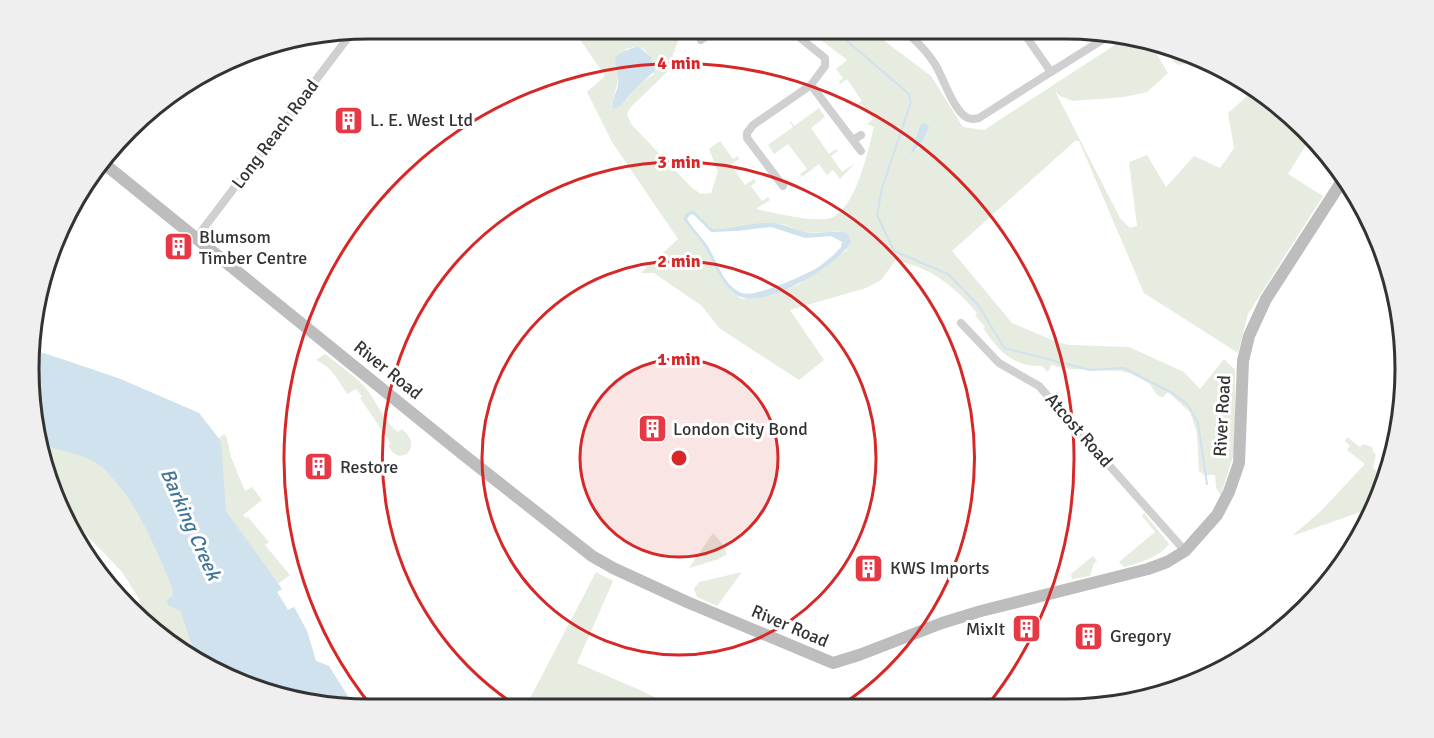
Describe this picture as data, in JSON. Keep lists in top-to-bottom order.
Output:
{
  "streets": {
    "street": ["Long Reach Road", "River Road", "Atcost Road"]
  },
  "crossings": [
    ["Long Reach Road", "River Road"],
    ["River Road", "Atcost Road"]
  ],
  "water": ["Barking Creek"],
  "places": {
    "building": [
      "L. E. West Ltd",
      "Blumsom Timber Centre",
      "London City Bond",
      "Restore",
      "KWS Imports",
      "MixIt",
      "Gregory"
    ]
  },
  "rings": [
    "4 min",
    "3 min",
    "2 min",
    "1 min"
  ]
}
